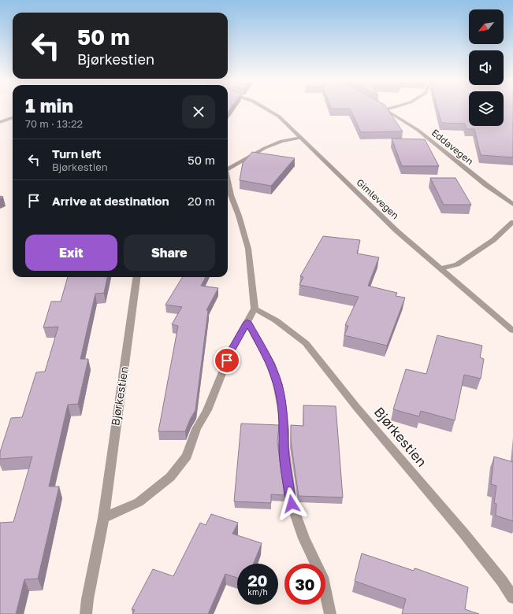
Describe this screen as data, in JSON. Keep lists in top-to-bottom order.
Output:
{
  "streets": {
    "street": ["Eddavegen", "Gimlevegen", "Bjørkestien"]
  },
  "north": "bottom left",
  "page": {
    "turn": ["50 m", "Bjørkestien"],
    "heading": ["1 min", "70 m · 13:22"],
    "list": [
      {
        "name": "Turn left",
        "note": "Bjørkestien",
        "value": "50 m"
      },
      {
        "name": "Arrive at destination",
        "value": "20 m"
      }
    ],
    "buttons": ["Exit", "Share"],
    "speed": "20 km/h",
    "limit": "30"
  }
}
